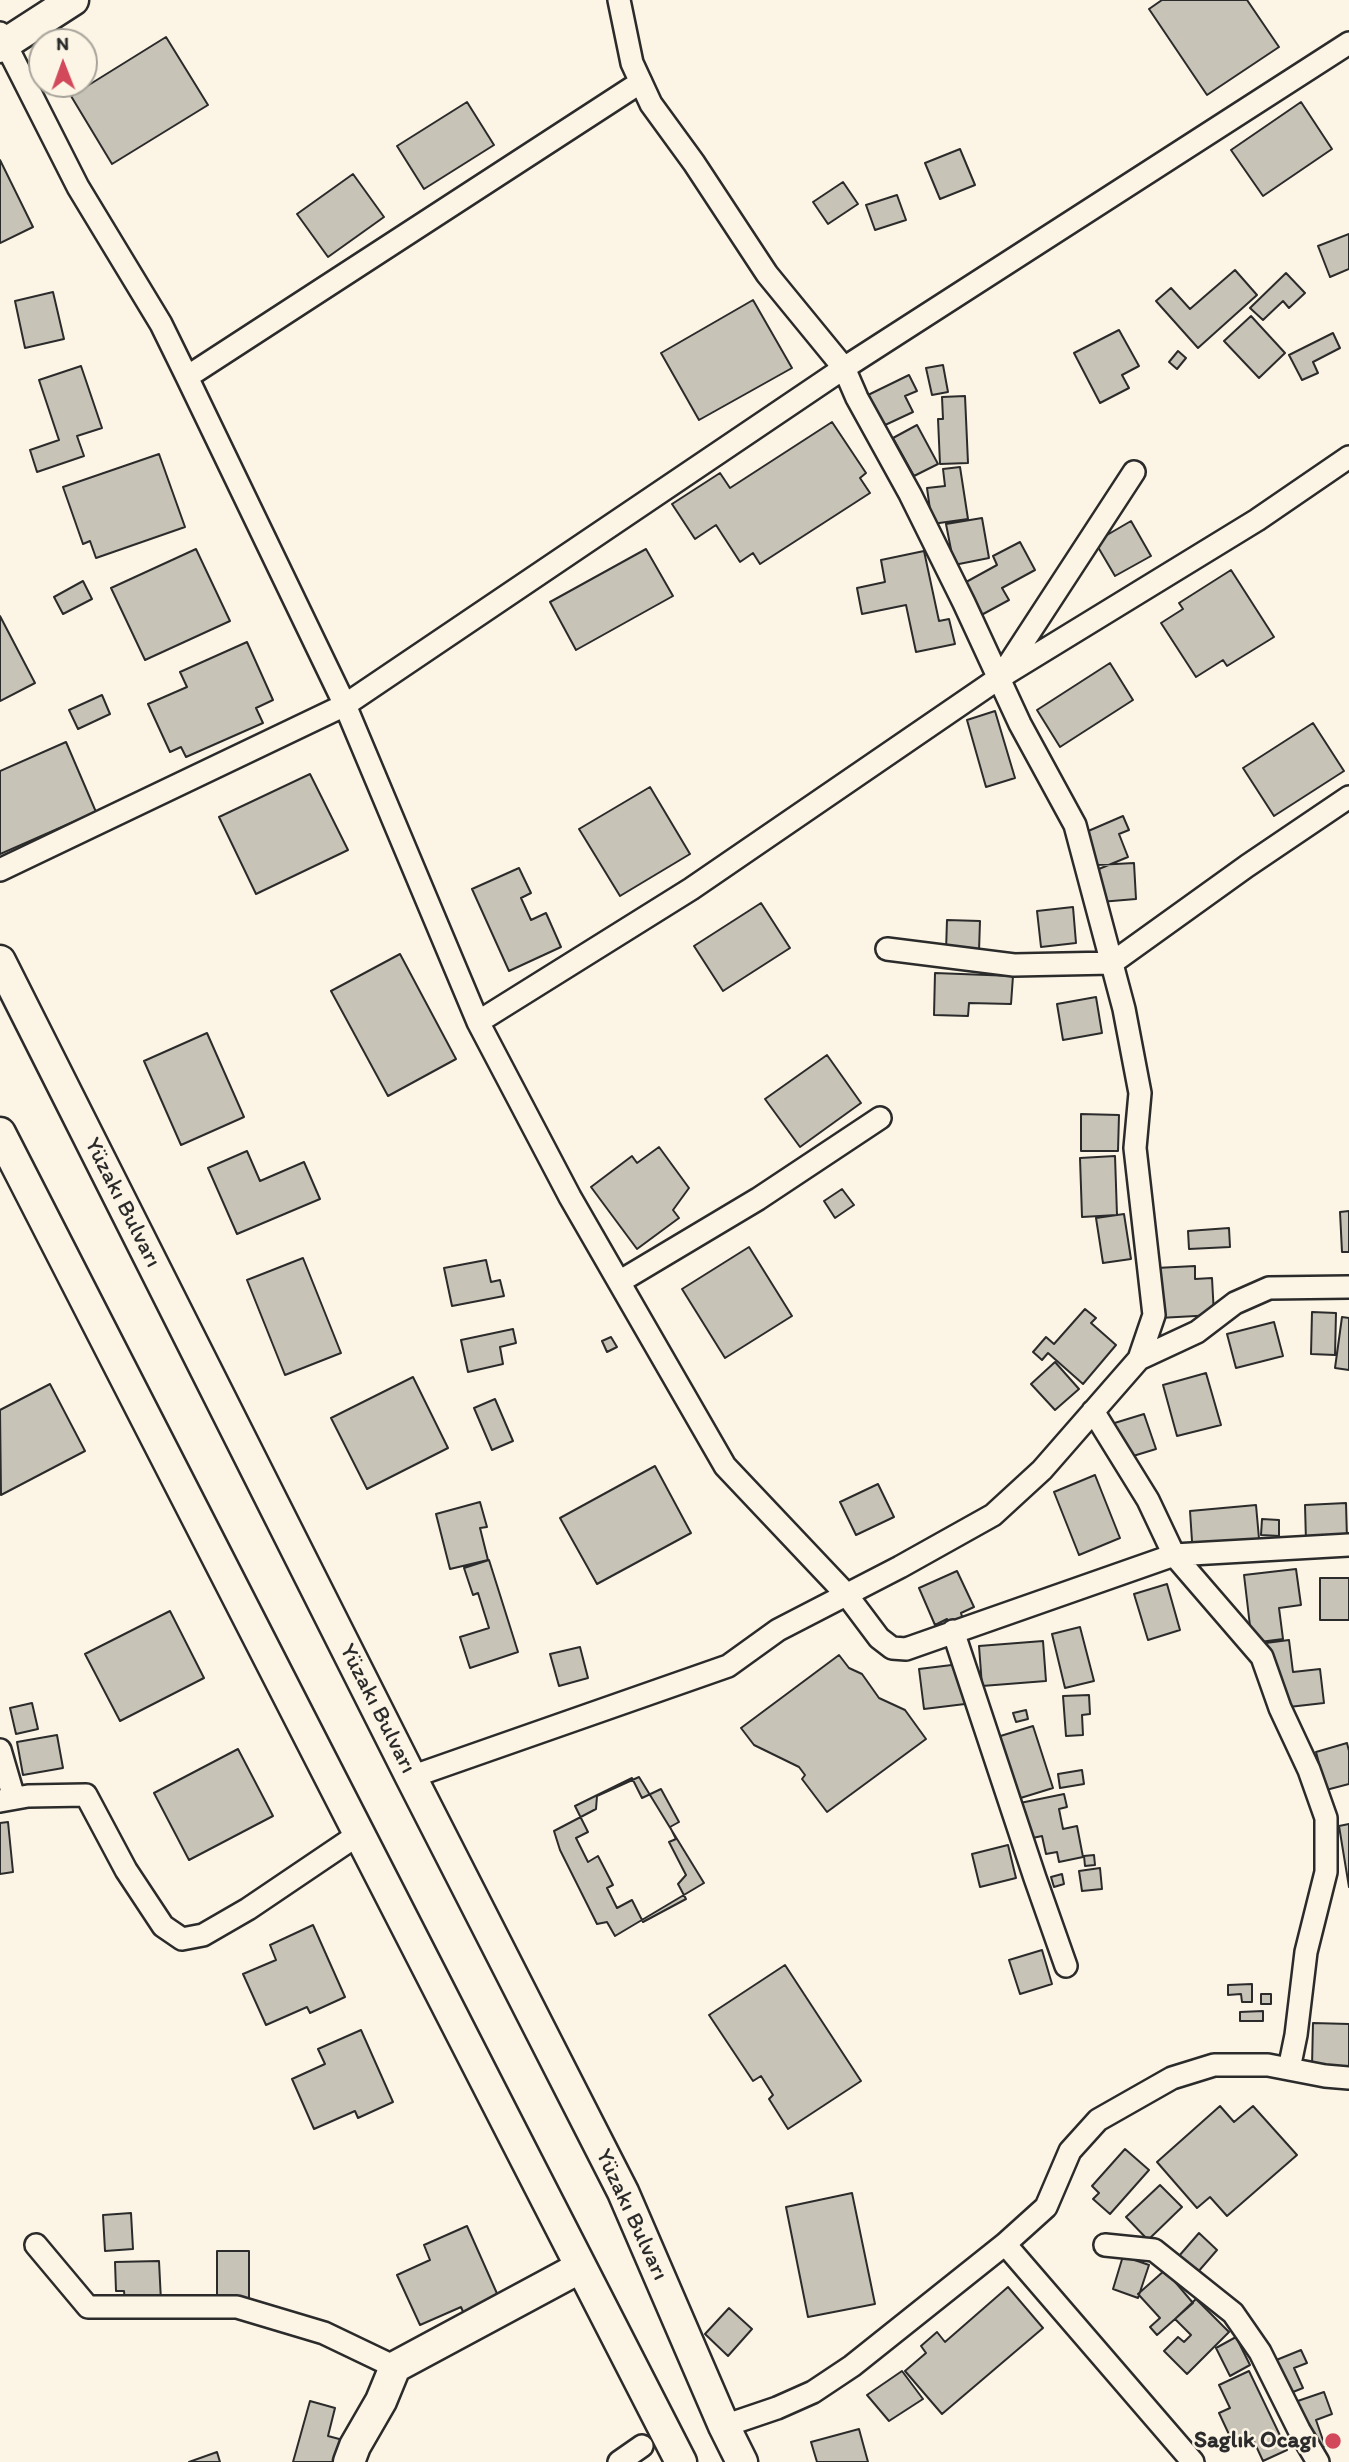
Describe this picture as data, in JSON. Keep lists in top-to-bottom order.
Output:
{
  "streets": {
    "main road": ["Yüzakı Bulvarı"]
  },
  "places": ["Saglık Ocagı"],
  "north": "top"
}
